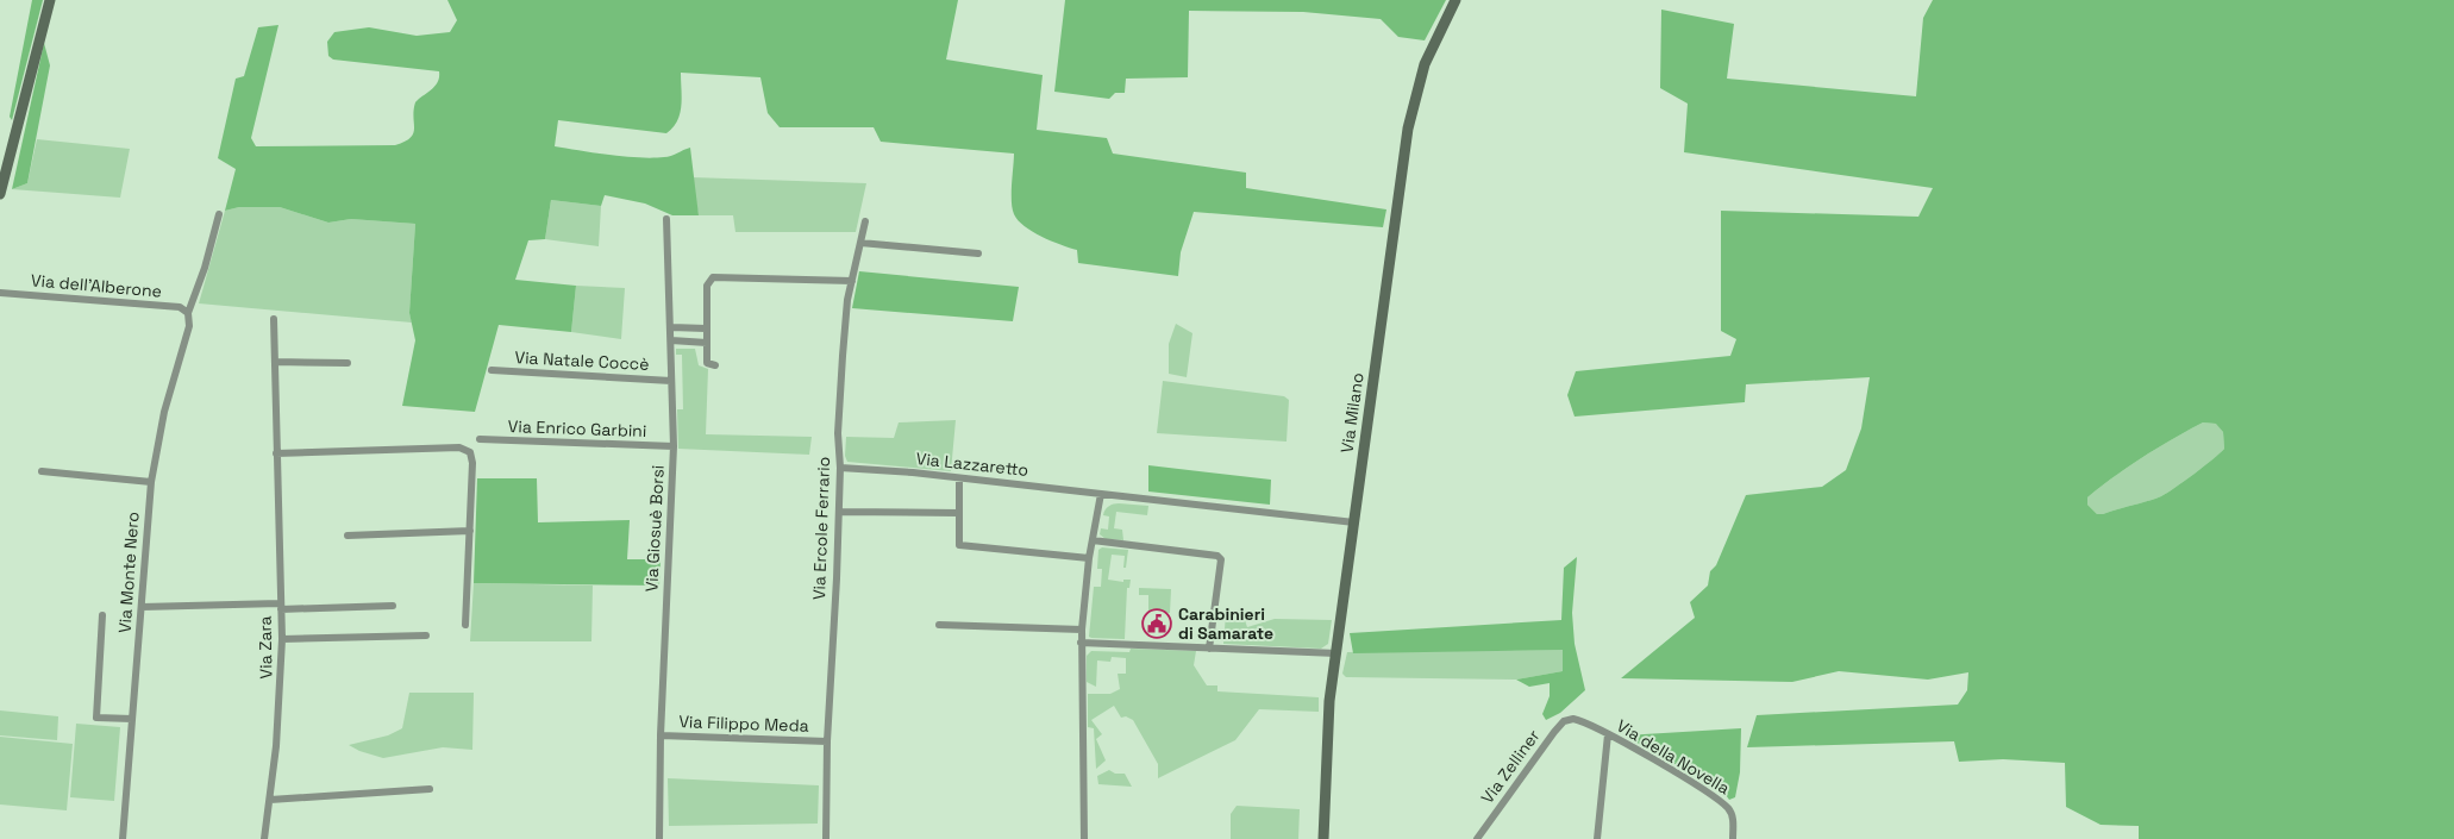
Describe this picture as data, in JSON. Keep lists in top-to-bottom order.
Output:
{
  "streets": {
    "street": [
      "Via dell'Alberone",
      "Via Natale Coccè",
      "Via Milano",
      "Via Enrico Garbini",
      "Via Lazzaretto",
      "Via Giosuè Borsi",
      "Via Ercole Ferrario",
      "Via Monte Nero",
      "Via Zara",
      "Via Filippo Meda",
      "Via della Novella",
      "Via Zelliner"
    ]
  },
  "crossings": [
    ["Via dell'Alberone", "Via Monte Nero"],
    ["Via Natale Coccè", "Via Giosuè Borsi"],
    ["Via Milano", "Via Lazzaretto"],
    ["Via Enrico Garbini", "Via Giosuè Borsi"],
    ["Via Lazzaretto", "Via Ercole Ferrario"],
    ["Via Giosuè Borsi", "Via Filippo Meda"],
    ["Via Ercole Ferrario", "Via Filippo Meda"],
    ["Via della Novella", "Via Zelliner"]
  ],
  "places": {
    "public building": ["Carabinieri di Samarate"]
  }
}
